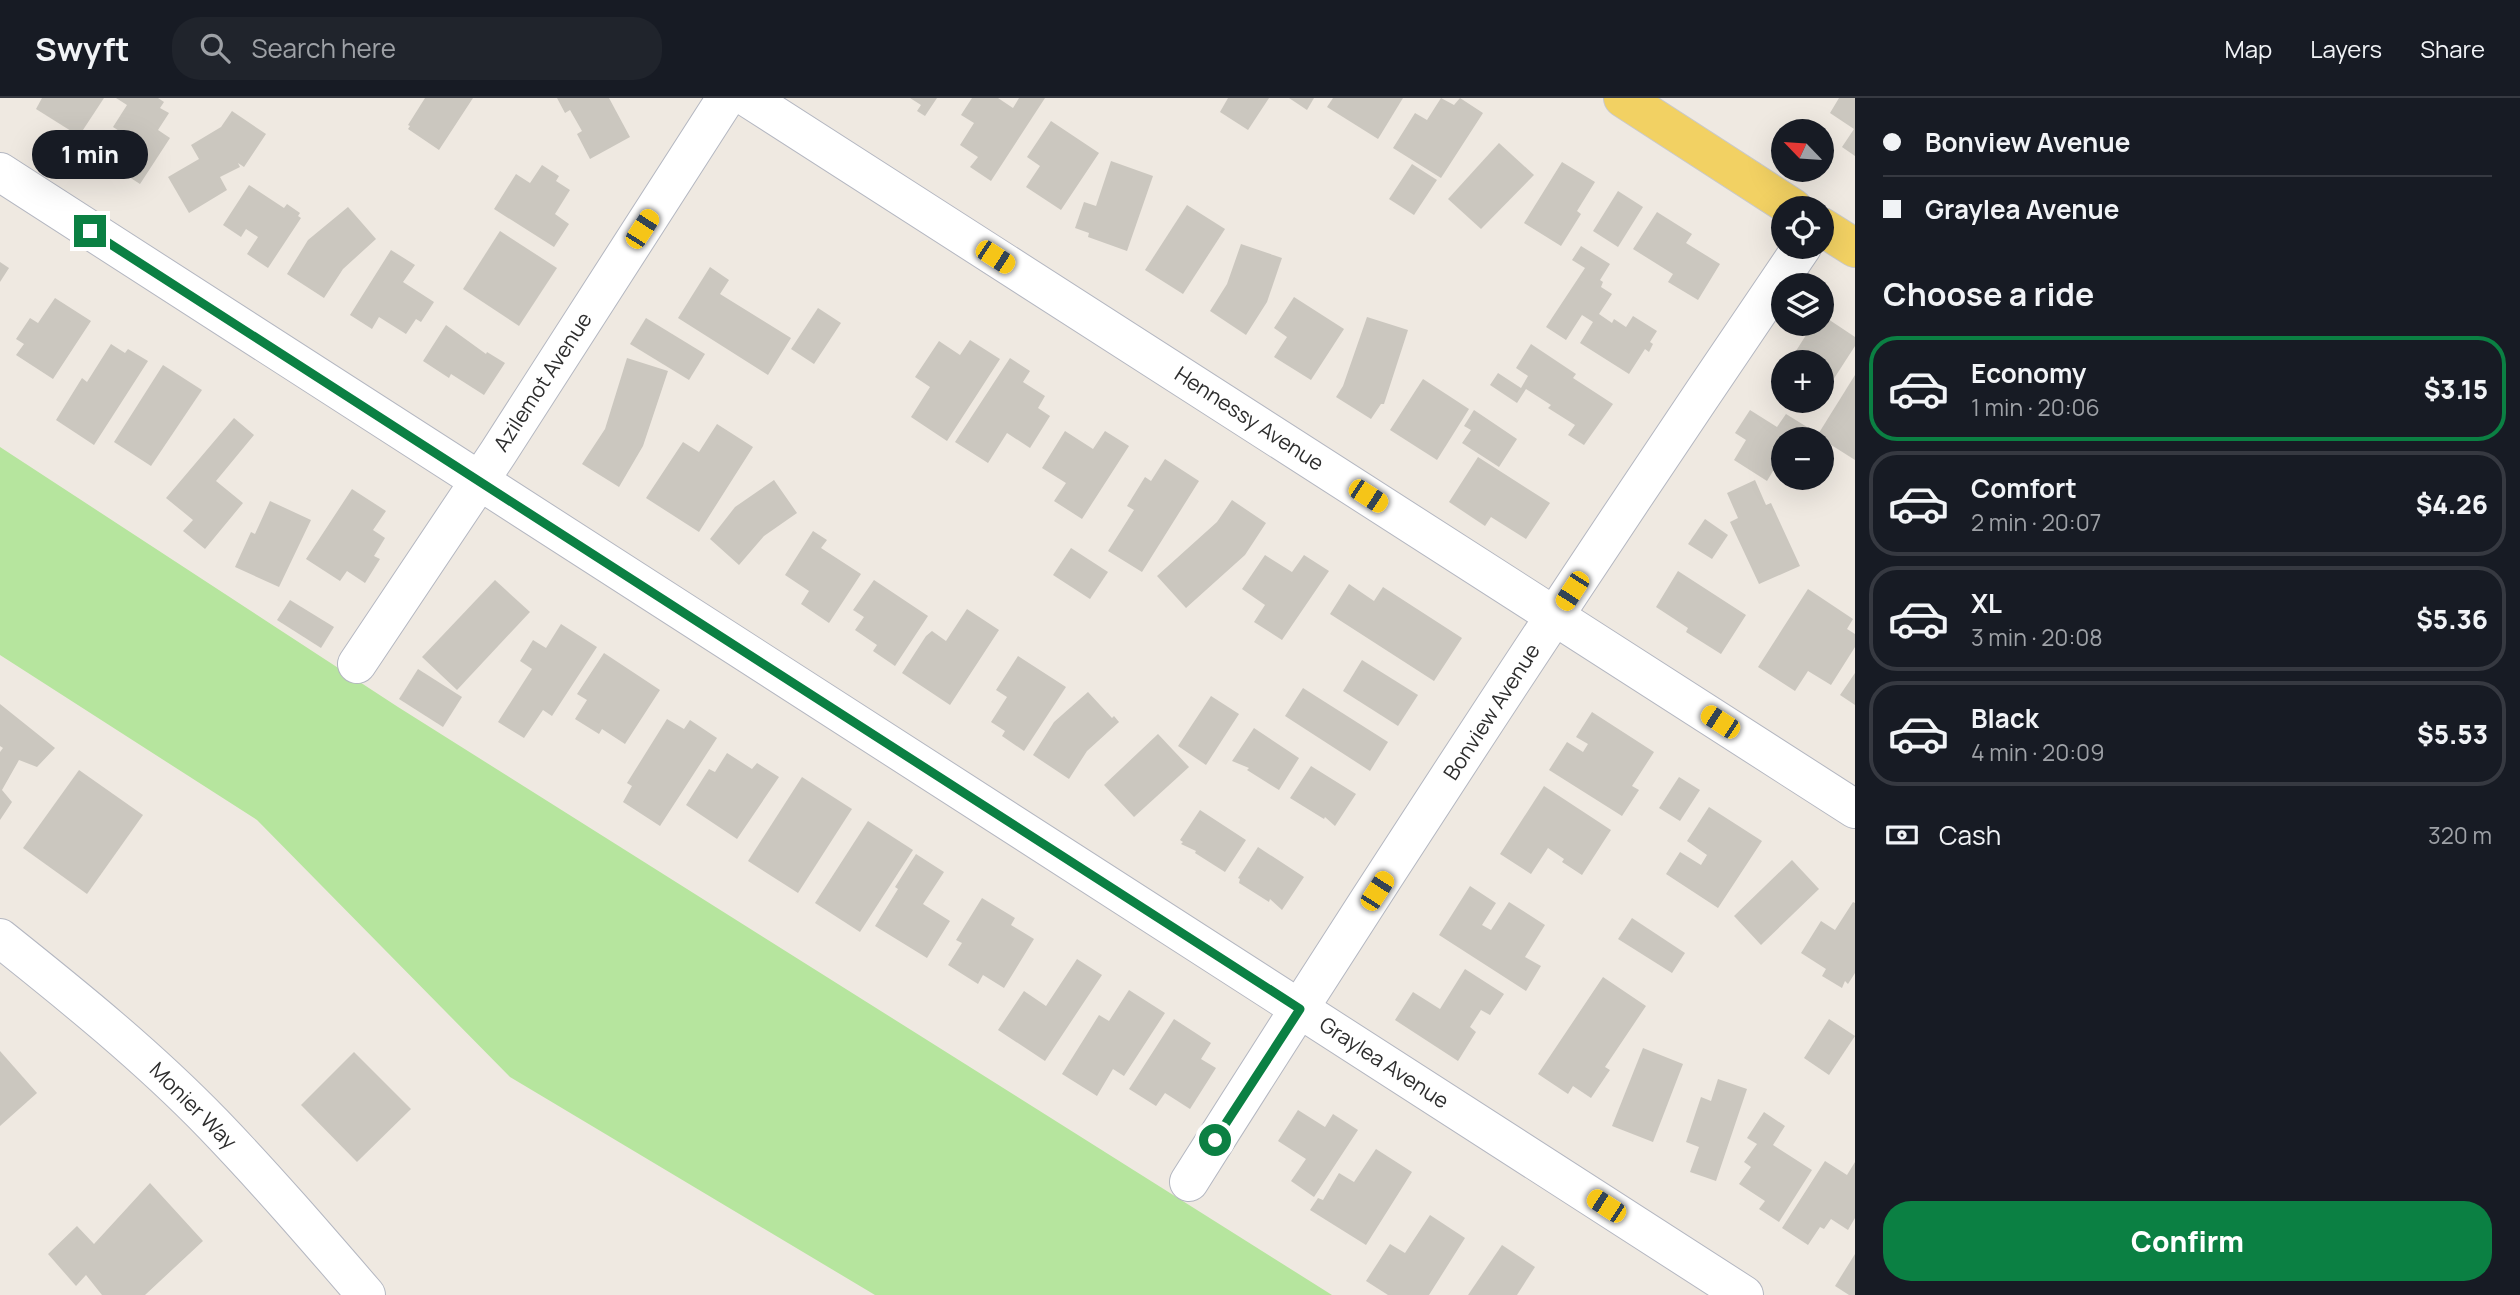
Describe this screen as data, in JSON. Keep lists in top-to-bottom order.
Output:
{
  "streets": {
    "street": [
      "Azilemot Avenue",
      "Hennessy Avenue",
      "Bonview Avenue",
      "Graylea Avenue",
      "Monier Way"
    ]
  },
  "crossings": [
    ["Azilemot Avenue", "Graylea Avenue"],
    ["Hennessy Avenue", "Bonview Avenue"],
    ["Bonview Avenue", "Graylea Avenue"]
  ],
  "north": "top left",
  "page": {
    "header": "Swyft",
    "search": "Search here",
    "nav": ["Map", "Layers", "Share"],
    "banner": ["Bonview Avenue", "Graylea Avenue"],
    "map_buttons": ["+", "−"],
    "bubble": "1 min",
    "heading": "Choose a ride",
    "list": [
      {
        "name": "Economy",
        "note": "1 min · 20:06",
        "value": "$3.15"
      },
      {
        "name": "Comfort",
        "note": "2 min · 20:07",
        "value": "$4.26"
      },
      {
        "name": "XL",
        "note": "3 min · 20:08",
        "value": "$5.36"
      },
      {
        "name": "Black",
        "note": "4 min · 20:09",
        "value": "$5.53"
      }
    ],
    "pay": ["Cash", "320 m"],
    "buttons": "Confirm"
  }
}
